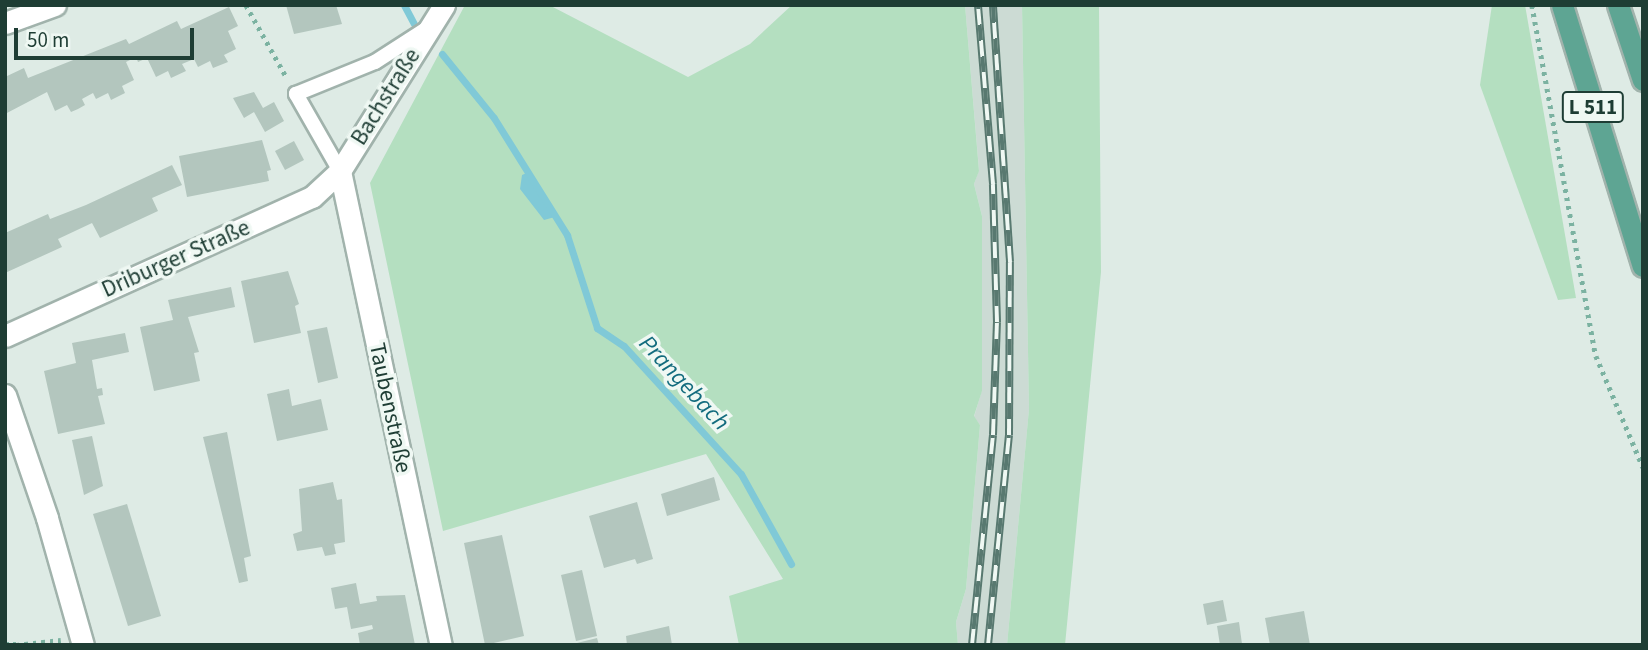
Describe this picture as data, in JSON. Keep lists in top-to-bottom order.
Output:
{
  "streets": {
    "main road": ["L 511"],
    "street": ["Bachstraße", "Driburger Straße", "Taubenstraße"]
  },
  "crossings": [
    ["Bachstraße", "Driburger Straße"],
    ["Bachstraße", "Taubenstraße"],
    ["Driburger Straße", "Taubenstraße"]
  ],
  "water": ["Prangebach"],
  "scale_bar": "50 m"
}
